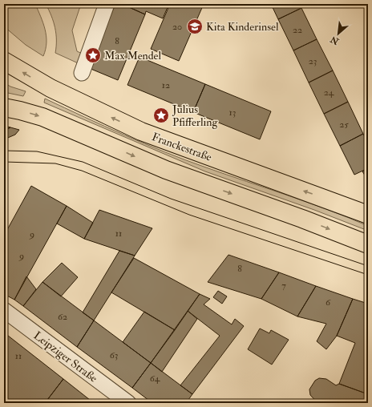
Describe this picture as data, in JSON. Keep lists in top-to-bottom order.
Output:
{
  "streets": {
    "main road": ["Franckestraße"],
    "street": ["Leipziger Straße"]
  },
  "places": {
    "school or university": ["Kita Kinderinsel"],
    "place": ["Max Mendel", "Julius Pfifferling"]
  },
  "house_numbers": [
    "20",
    "22",
    "8",
    "23",
    "12",
    "24",
    "13",
    "25",
    "11",
    "9",
    "9",
    "8",
    "7",
    "6",
    "62",
    "63",
    "11",
    "64"
  ],
  "north": "bottom left"
}
